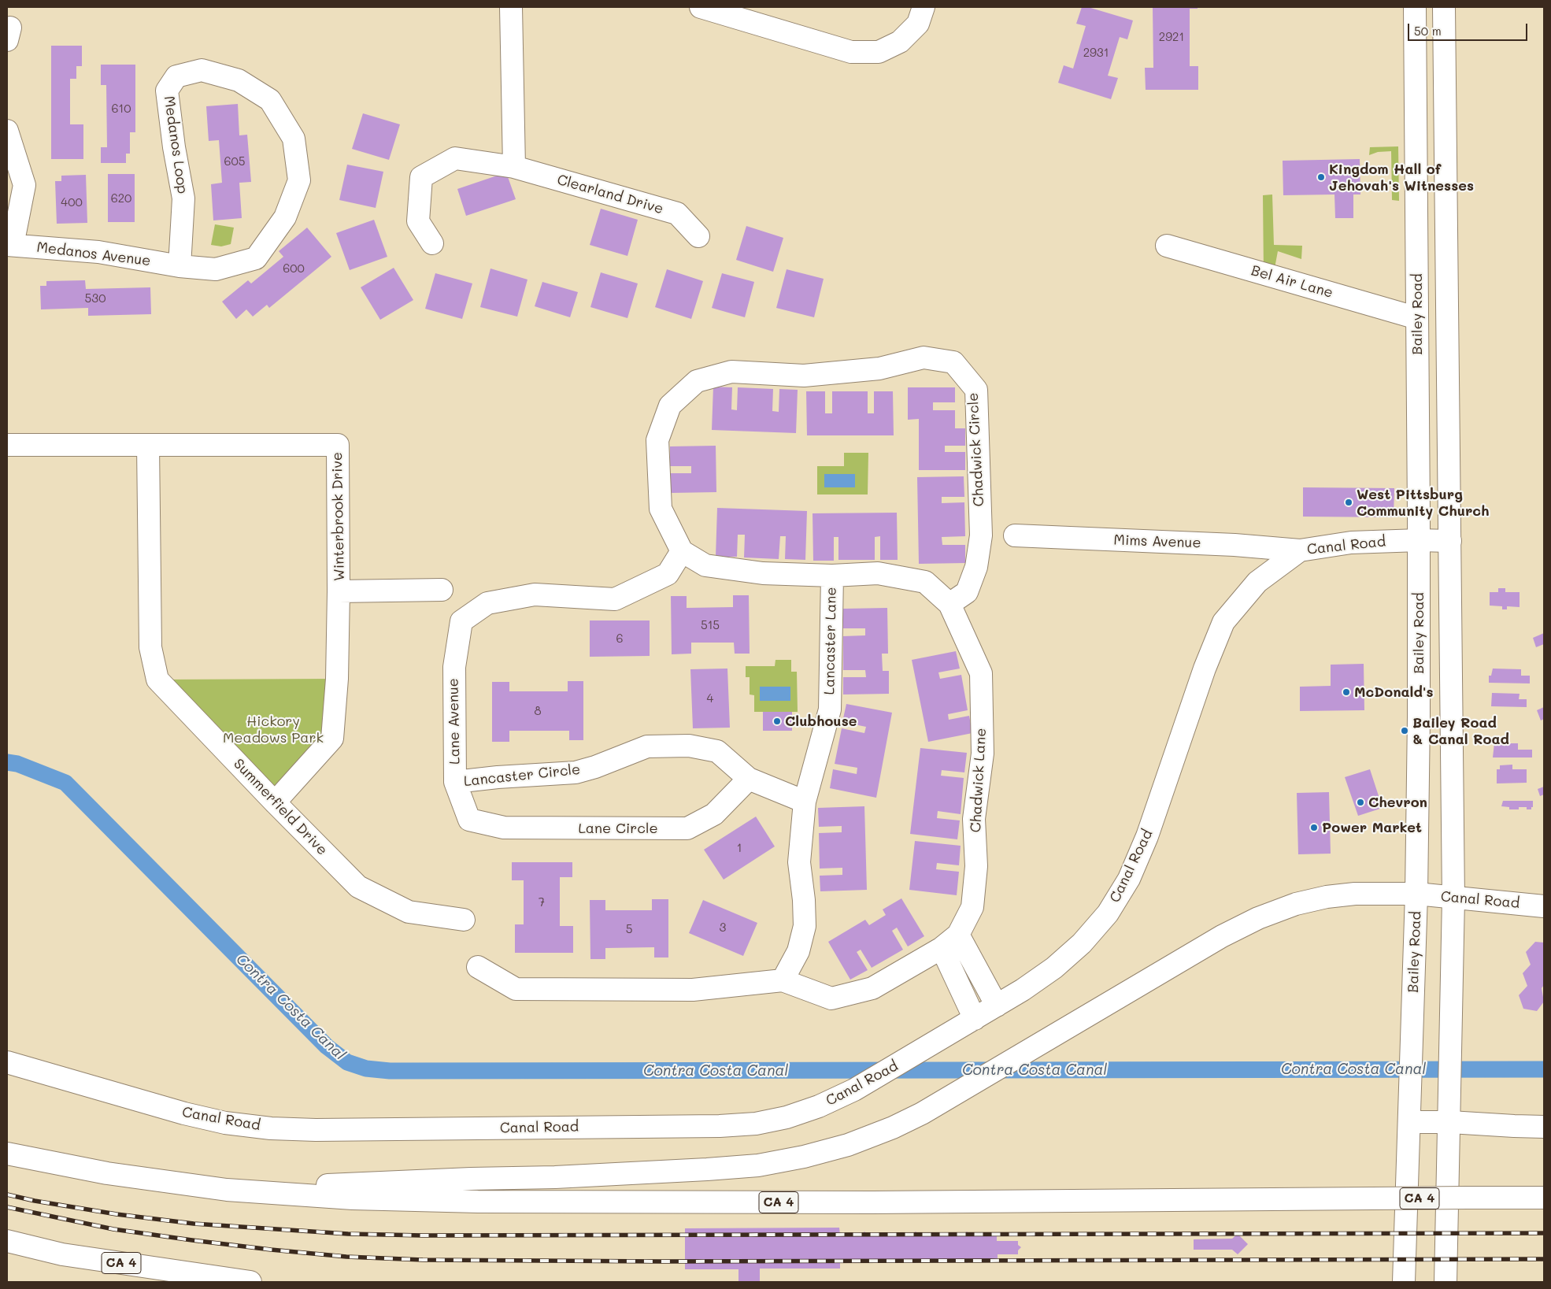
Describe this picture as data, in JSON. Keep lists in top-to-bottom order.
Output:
{
  "streets": {
    "main road": [
      "Medanos Loop",
      "Clearland Drive",
      "Medanos Avenue",
      "Bel Air Lane",
      "Bailey Road",
      "Chadwick Circle",
      "Winterbrook Drive",
      "Mims Avenue",
      "Canal Road",
      "Lancaster Lane",
      "Lane Avenue",
      "Lancaster Circle",
      "Chadwick Lane",
      "Summerfield Drive",
      "Lane Circle",
      "CA 4"
    ]
  },
  "crossings": [
    ["Medanos Loop", "Medanos Avenue"],
    ["Bel Air Lane", "Bailey Road"],
    ["Bailey Road", "Canal Road"],
    ["Chadwick Circle", "Lane Avenue"],
    ["Chadwick Circle", "Chadwick Lane"],
    ["Winterbrook Drive", "Summerfield Drive"],
    ["Mims Avenue", "Canal Road"],
    ["Canal Road", "CA 4"],
    ["Lancaster Lane", "Lancaster Circle"],
    ["Lancaster Lane", "Chadwick Lane"],
    ["Lane Avenue", "Lancaster Circle"],
    ["Lane Avenue", "Chadwick Lane"],
    ["Lane Avenue", "Lane Circle"],
    ["Lancaster Circle", "Lane Circle"]
  ],
  "water": ["Contra Costa Canal"],
  "parks": ["Hickory Meadows Park"],
  "places": [
    "Kingdom Hall of Jehovah's Witnesses",
    "West Pittsburg Community Church",
    "McDonald's",
    "Clubhouse",
    "Bailey Road & Canal Road",
    "Chevron",
    "Power Market"
  ],
  "house_numbers": [
    "2921",
    "2931",
    "610",
    "605",
    "620",
    "400",
    "600",
    "530",
    "515",
    "6",
    "4",
    "8",
    "1",
    "7",
    "3",
    "5"
  ],
  "scale_bar": "50 m"
}
